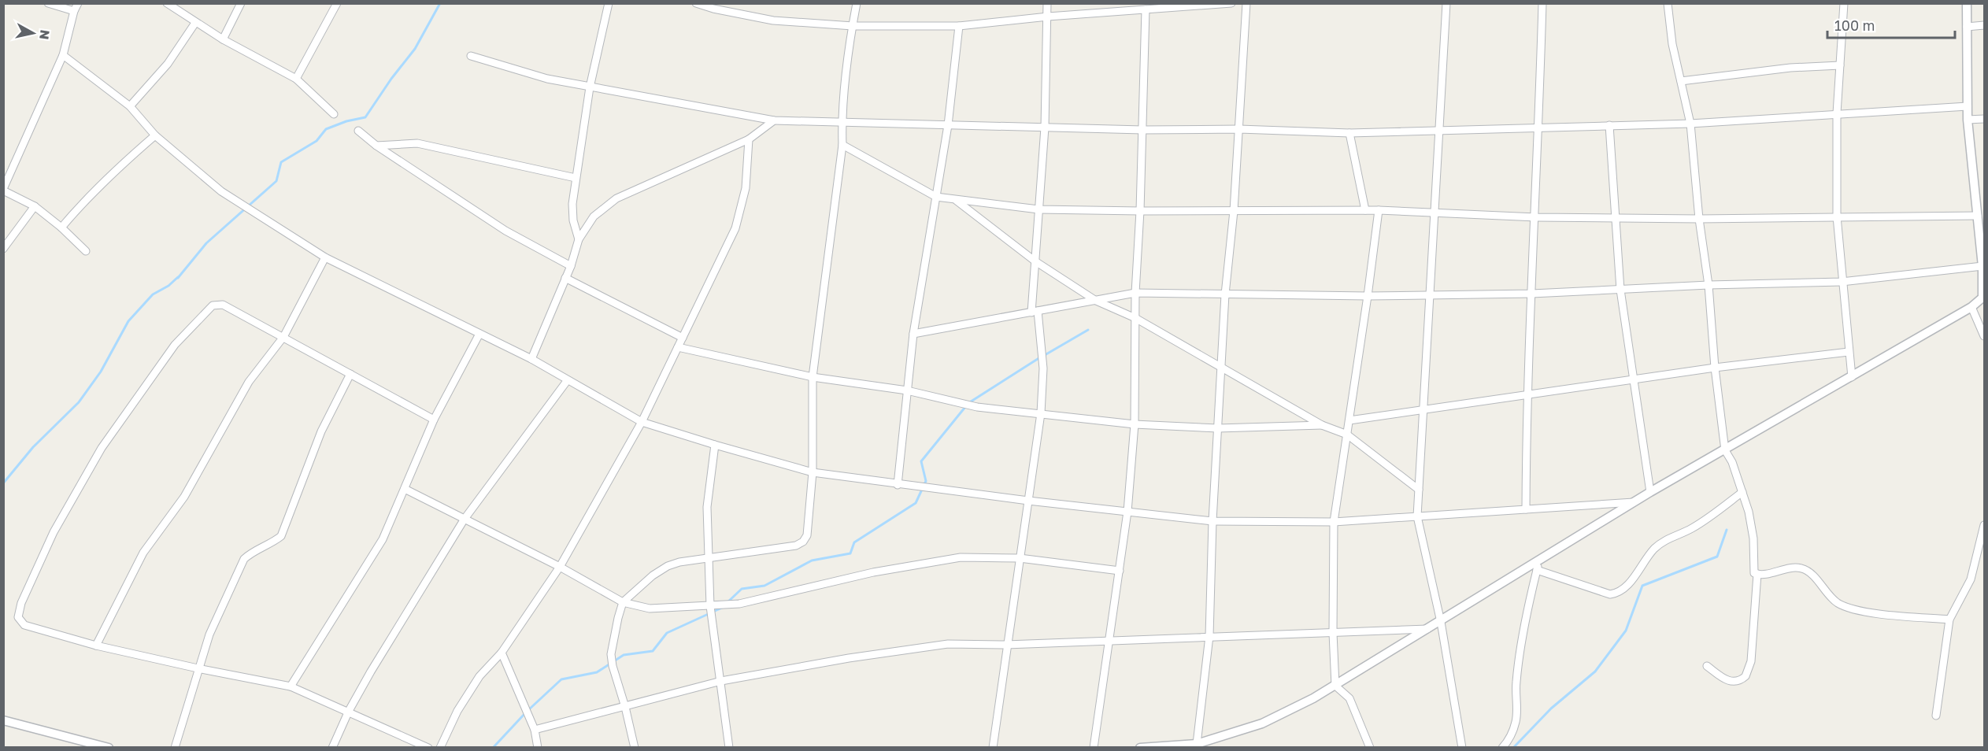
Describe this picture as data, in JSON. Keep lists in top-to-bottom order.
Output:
{
  "scale_bar": "100 m",
  "north": "right"
}
